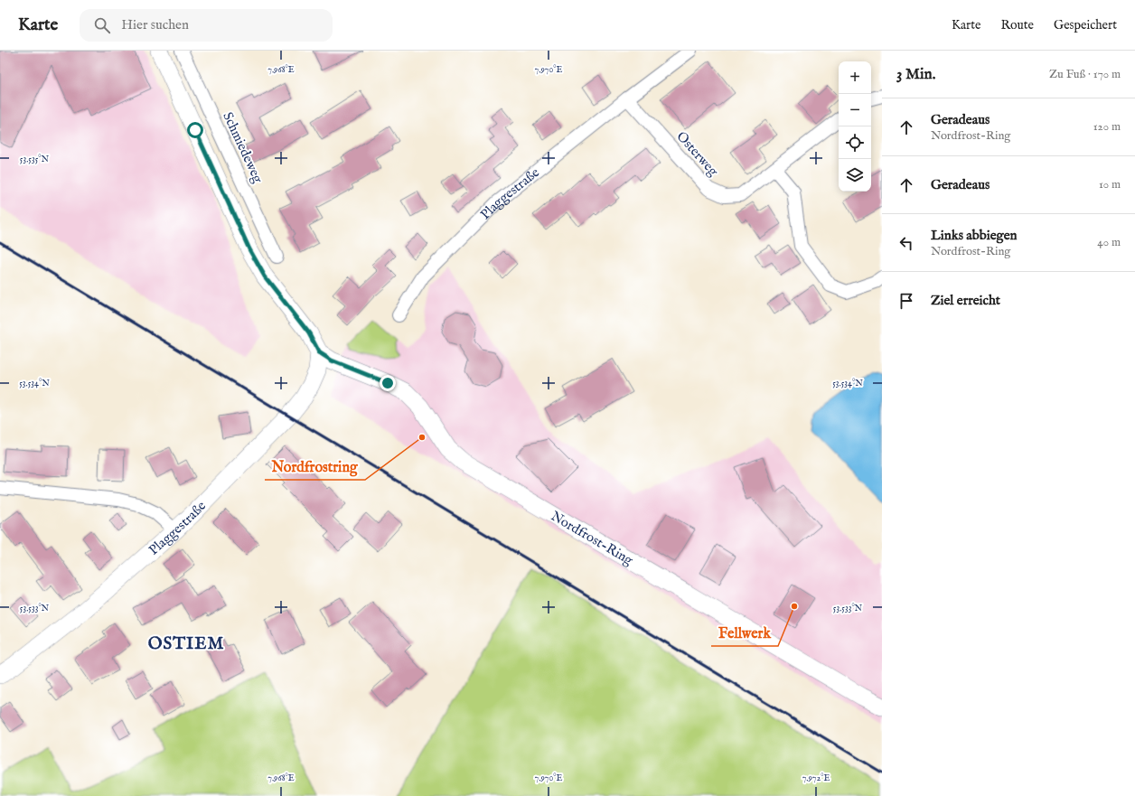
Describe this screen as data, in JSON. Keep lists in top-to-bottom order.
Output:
{
  "streets": {
    "street": [
      "Schmiedeweg",
      "Osterweg",
      "Plaggestraße",
      "Nordfrost-Ring"
    ]
  },
  "crossings": [
    ["Osterweg", "Plaggestraße"],
    ["Plaggestraße", "Nordfrost-Ring"]
  ],
  "districts": ["OSTIEM"],
  "places": ["Nordfrostring", "Fellwerk"],
  "page": {
    "header": "Karte",
    "search": "Hier suchen",
    "nav": ["Karte", "Route", "Gespeichert"],
    "heading": ["3 Min.", "Zu Fuß · 170 m"],
    "map_buttons": ["+", "−"],
    "list": [
      ["Geradeaus", "Nordfrost-Ring", "120 m"],
      ["Geradeaus", "10 m"],
      ["Links abbiegen", "Nordfrost-Ring", "40 m"],
      "Ziel erreicht"
    ]
  },
  "coordinates": [
    "7.968°E",
    "7.970°E",
    "53.535°N",
    "53.534°N",
    "53.533°N",
    "7.972°E"
  ]
}
